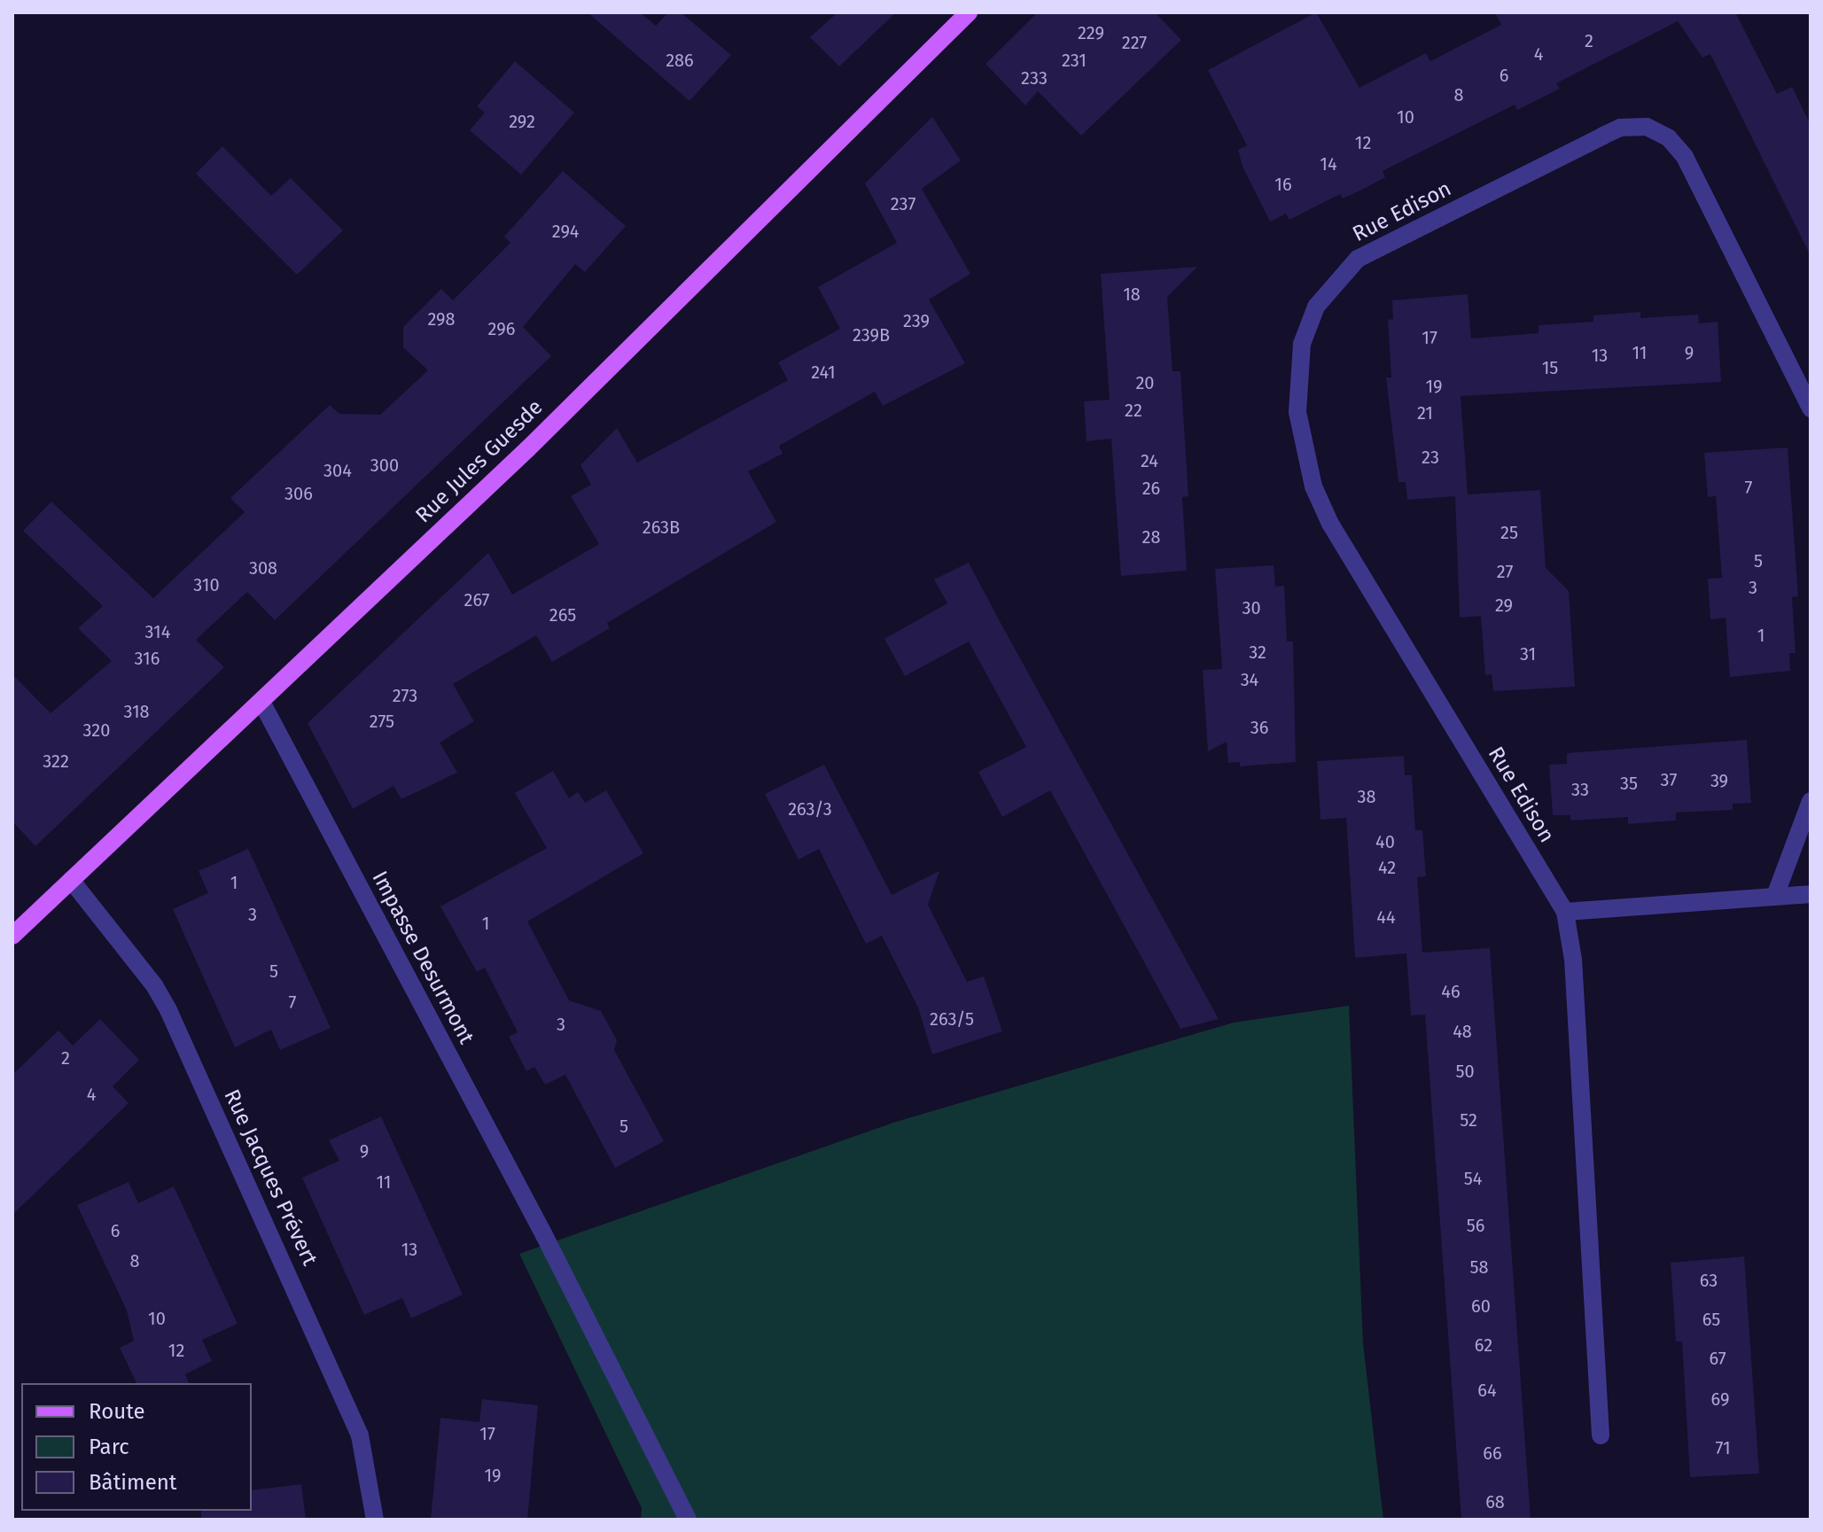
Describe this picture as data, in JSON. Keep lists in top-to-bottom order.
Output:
{
  "streets": {
    "main road": ["Rue Jules Guesde"],
    "street": ["Rue Edison", "Impasse Desurmont", "Rue Jacques Prévert"]
  },
  "crossings": [
    ["Rue Jules Guesde", "Impasse Desurmont"],
    ["Rue Jules Guesde", "Rue Jacques Prévert"]
  ],
  "house_numbers": [
    "229",
    "2",
    "227",
    "4",
    "286",
    "231",
    "6",
    "233",
    "8",
    "10",
    "292",
    "12",
    "14",
    "16",
    "237",
    "294",
    "18",
    "298",
    "239",
    "296",
    "239B",
    "17",
    "11",
    "9",
    "13",
    "15",
    "241",
    "20",
    "19",
    "22",
    "21",
    "23",
    "24",
    "300",
    "304",
    "7",
    "26",
    "306",
    "263B",
    "25",
    "28",
    "5",
    "308",
    "27",
    "310",
    "3",
    "267",
    "29",
    "30",
    "265",
    "314",
    "1",
    "32",
    "31",
    "316",
    "34",
    "273",
    "318",
    "275",
    "36",
    "320",
    "322",
    "37",
    "39",
    "35",
    "33",
    "38",
    "263/3",
    "40",
    "42",
    "1",
    "3",
    "44",
    "1",
    "5",
    "46",
    "7",
    "263/5",
    "3",
    "48",
    "2",
    "50",
    "4",
    "52",
    "5",
    "9",
    "54",
    "11",
    "56",
    "6",
    "13",
    "8",
    "58",
    "63",
    "60",
    "10",
    "65",
    "62",
    "12",
    "67",
    "64",
    "69",
    "17",
    "71",
    "66",
    "19",
    "68"
  ],
  "legend": ["Route", "Parc", "Bâtiment"]
}
